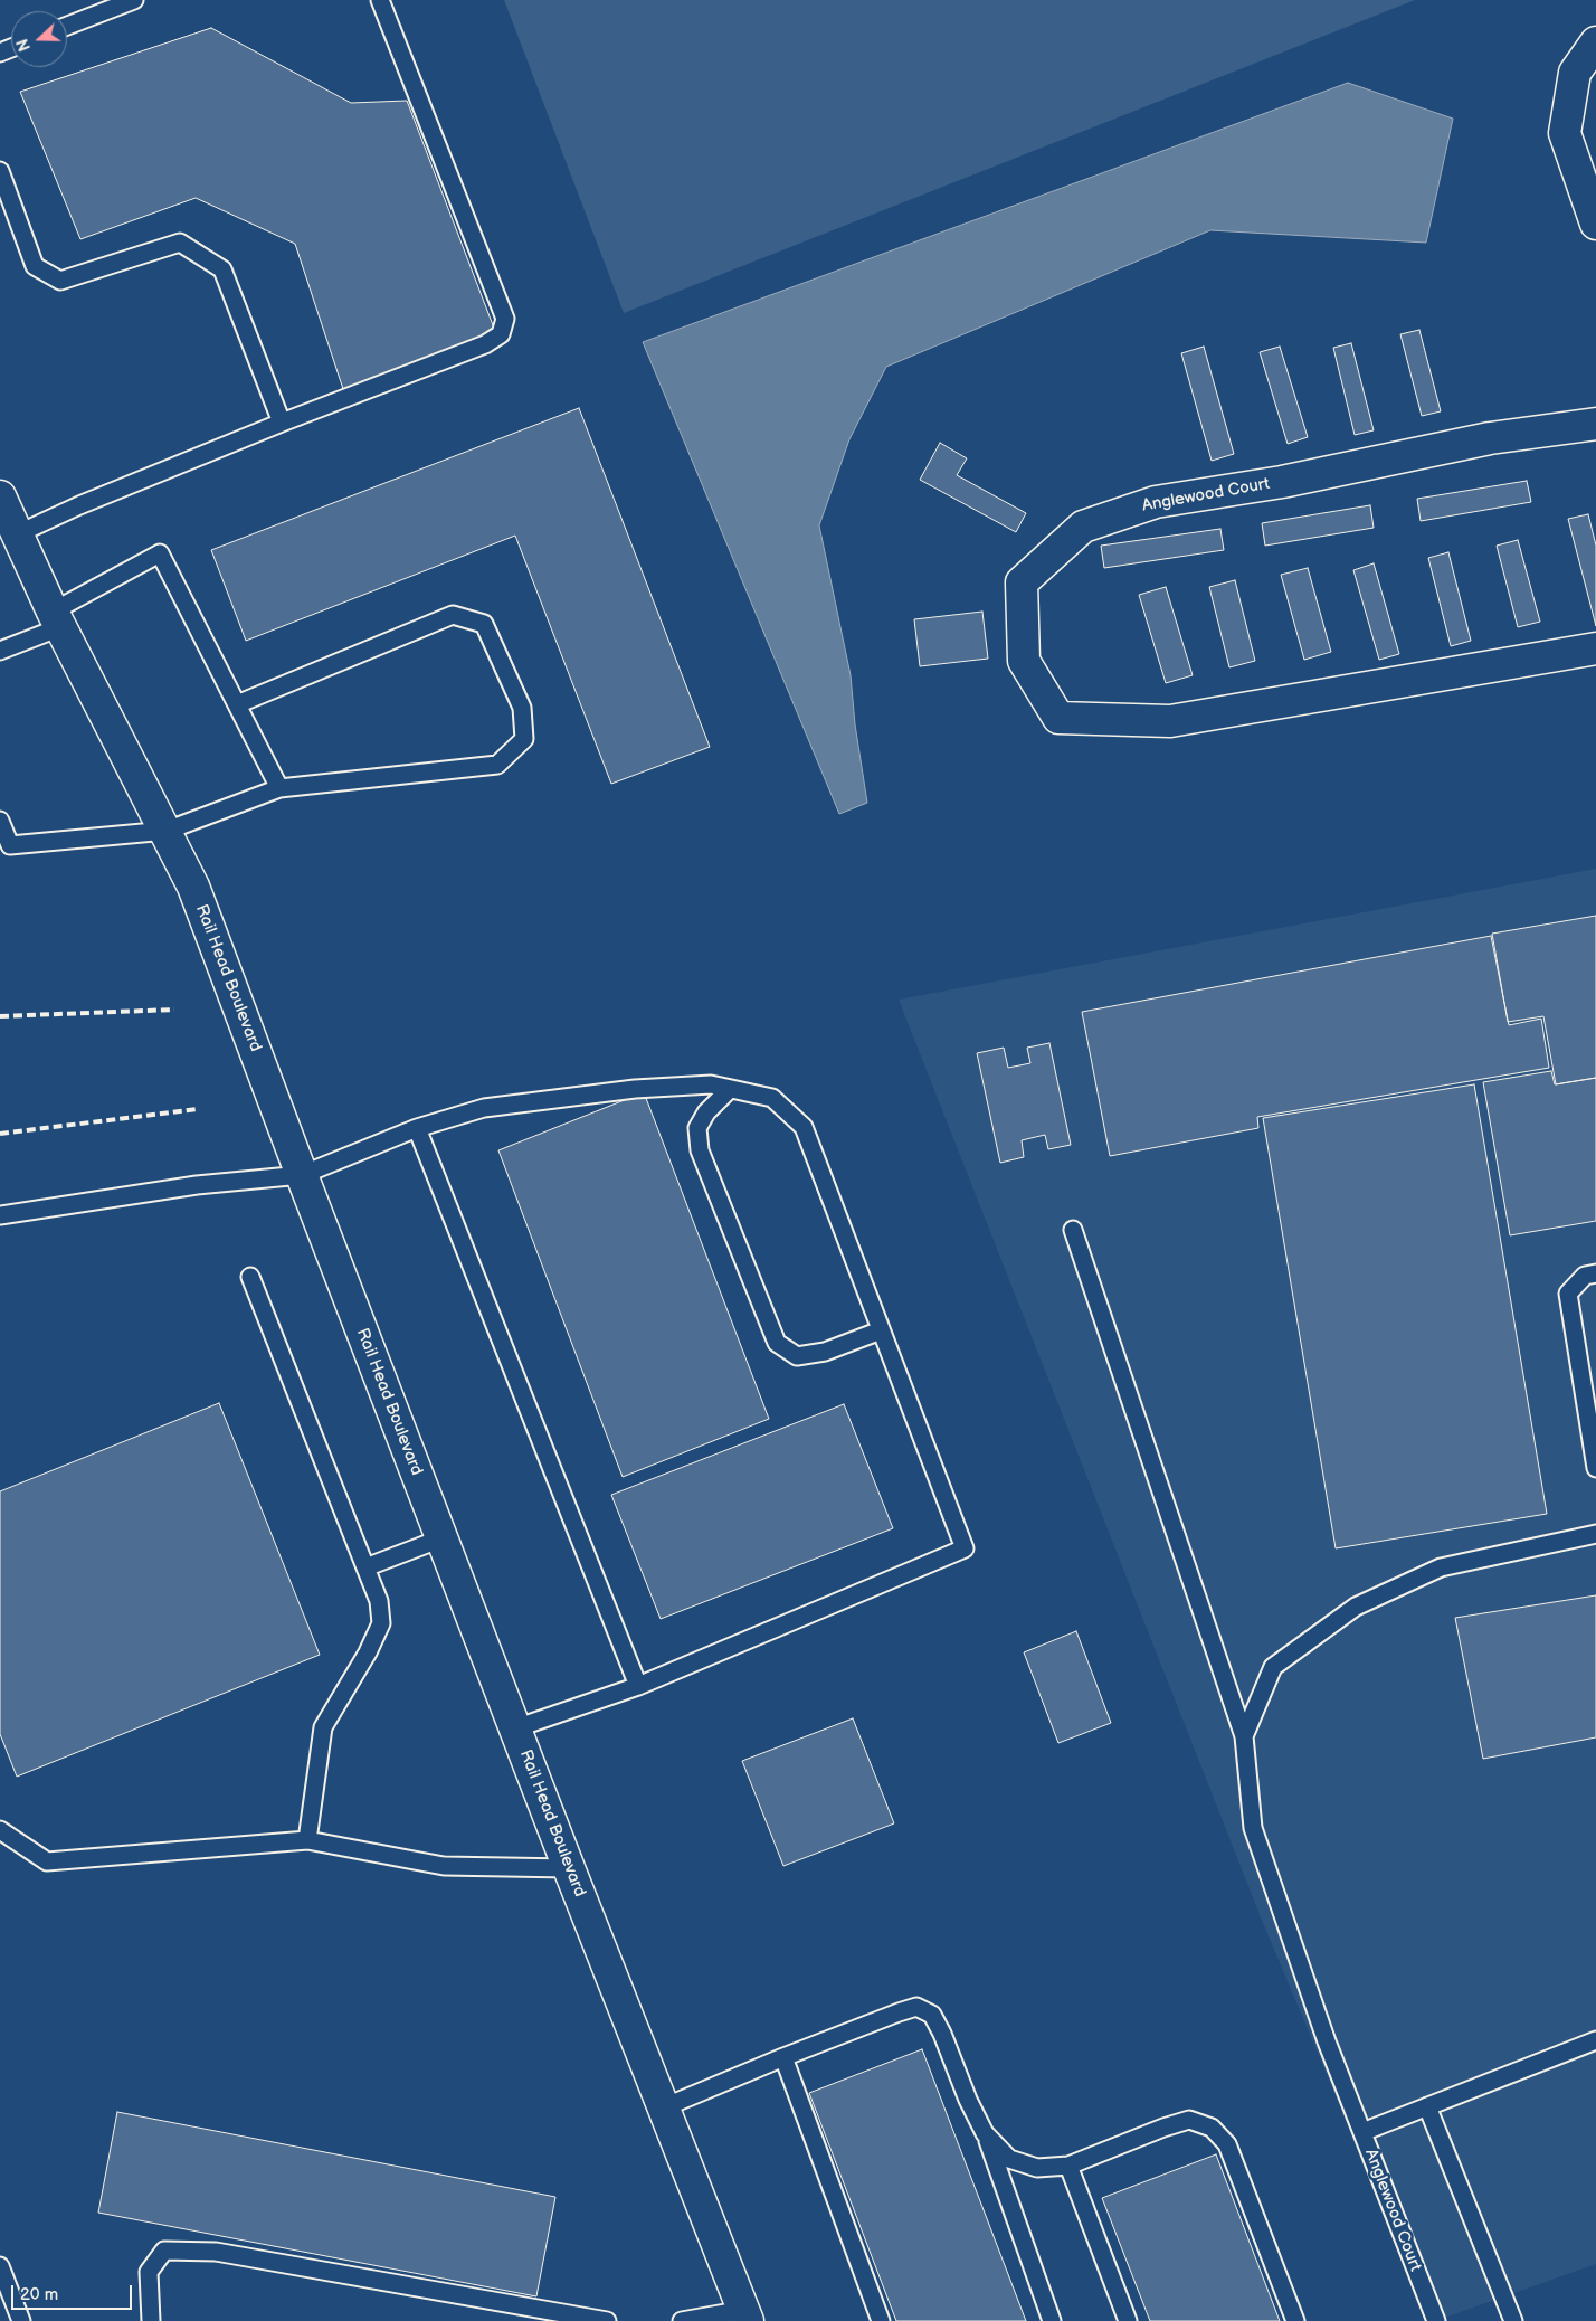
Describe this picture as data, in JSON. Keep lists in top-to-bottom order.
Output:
{
  "streets": {
    "street": ["Anglewood Court", "Rail Head Boulevard"]
  },
  "scale_bar": "20 m",
  "north": "left"
}
